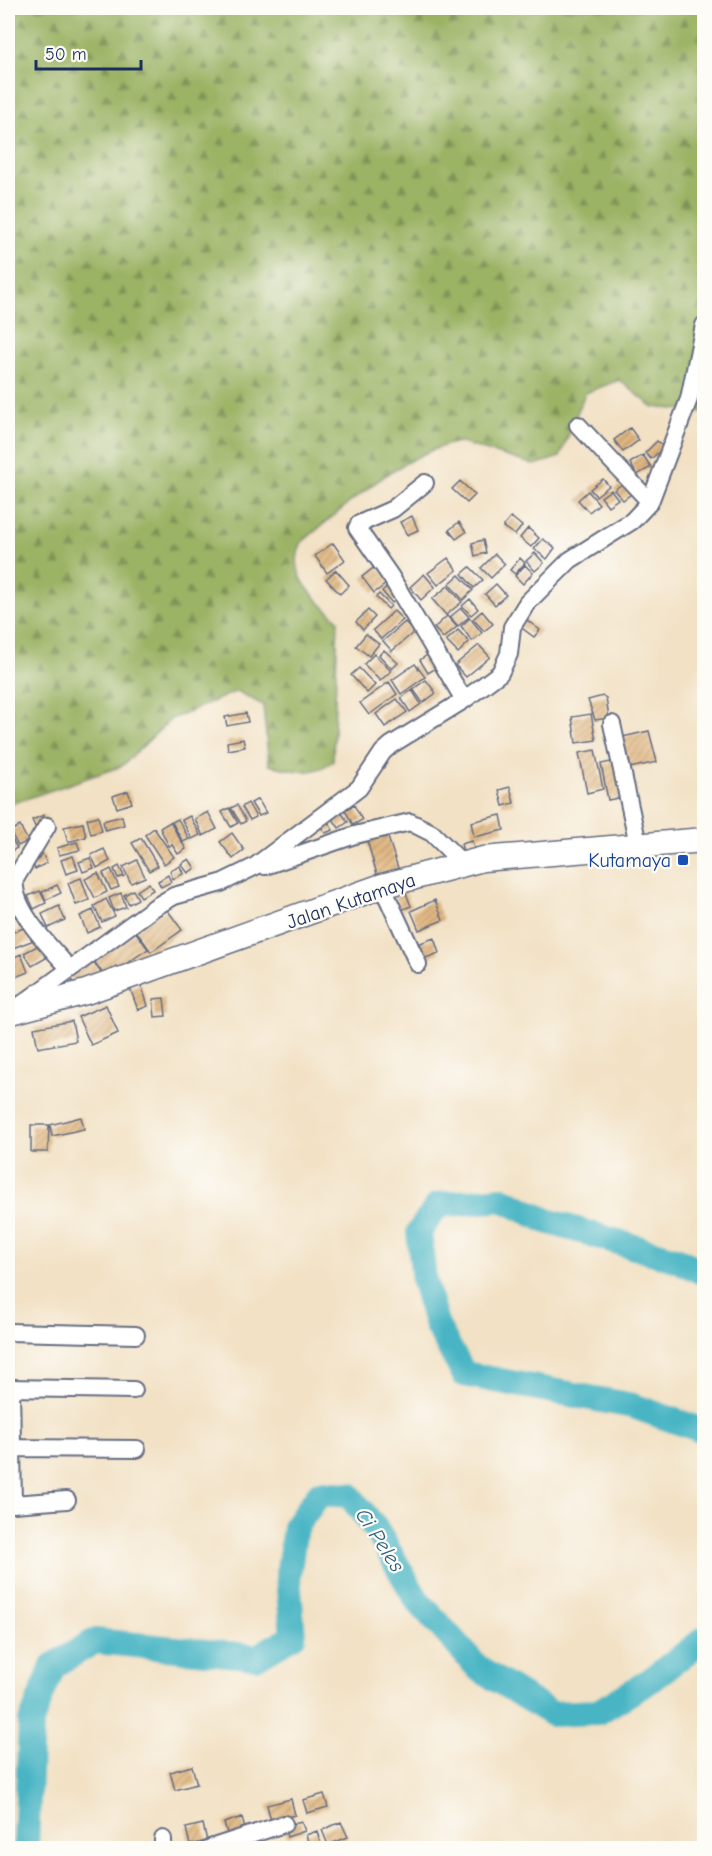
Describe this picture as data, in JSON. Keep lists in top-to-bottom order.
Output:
{
  "streets": {
    "main road": ["Jalan Kutamaya"]
  },
  "water": ["Ci Peles"],
  "places": {
    "transit": ["Kutamaya"]
  },
  "scale_bar": "50 m"
}
